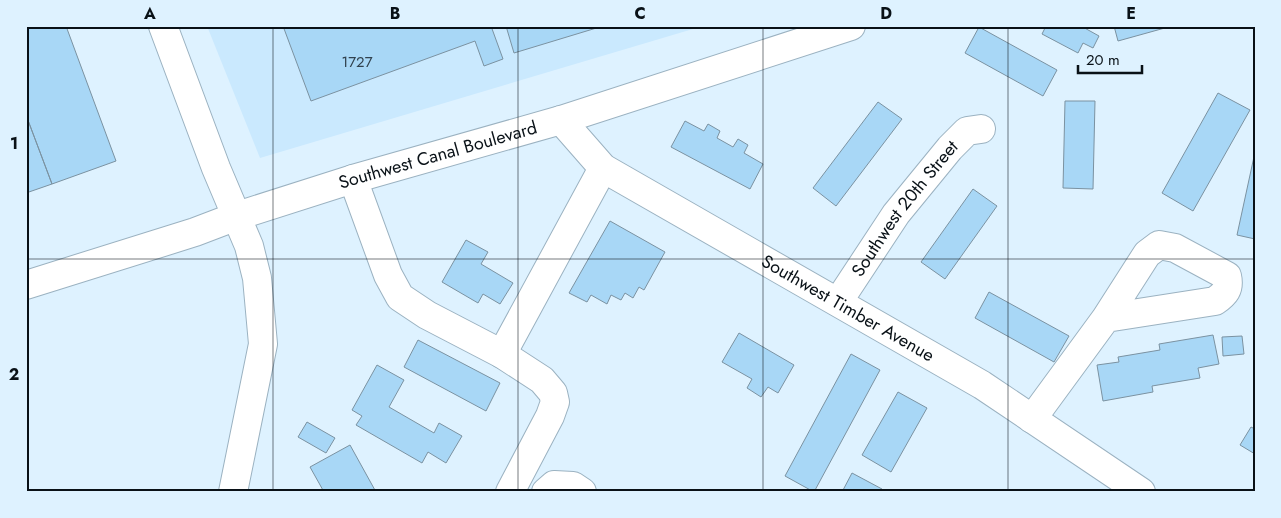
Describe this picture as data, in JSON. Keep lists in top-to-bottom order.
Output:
{
  "streets": {
    "main road": ["Southwest Canal Boulevard", "Southwest 20th Street", "Southwest Timber Avenue"]
  },
  "crossings": [
    ["Southwest Canal Boulevard", "Southwest Timber Avenue"],
    ["Southwest 20th Street", "Southwest Timber Avenue"]
  ],
  "house_numbers": ["1727"],
  "scale_bar": "20 m",
  "grid": {
    "columns": [
      "A",
      "B",
      "C",
      "D",
      "E"
    ],
    "rows": ["1", "2"]
  }
}
